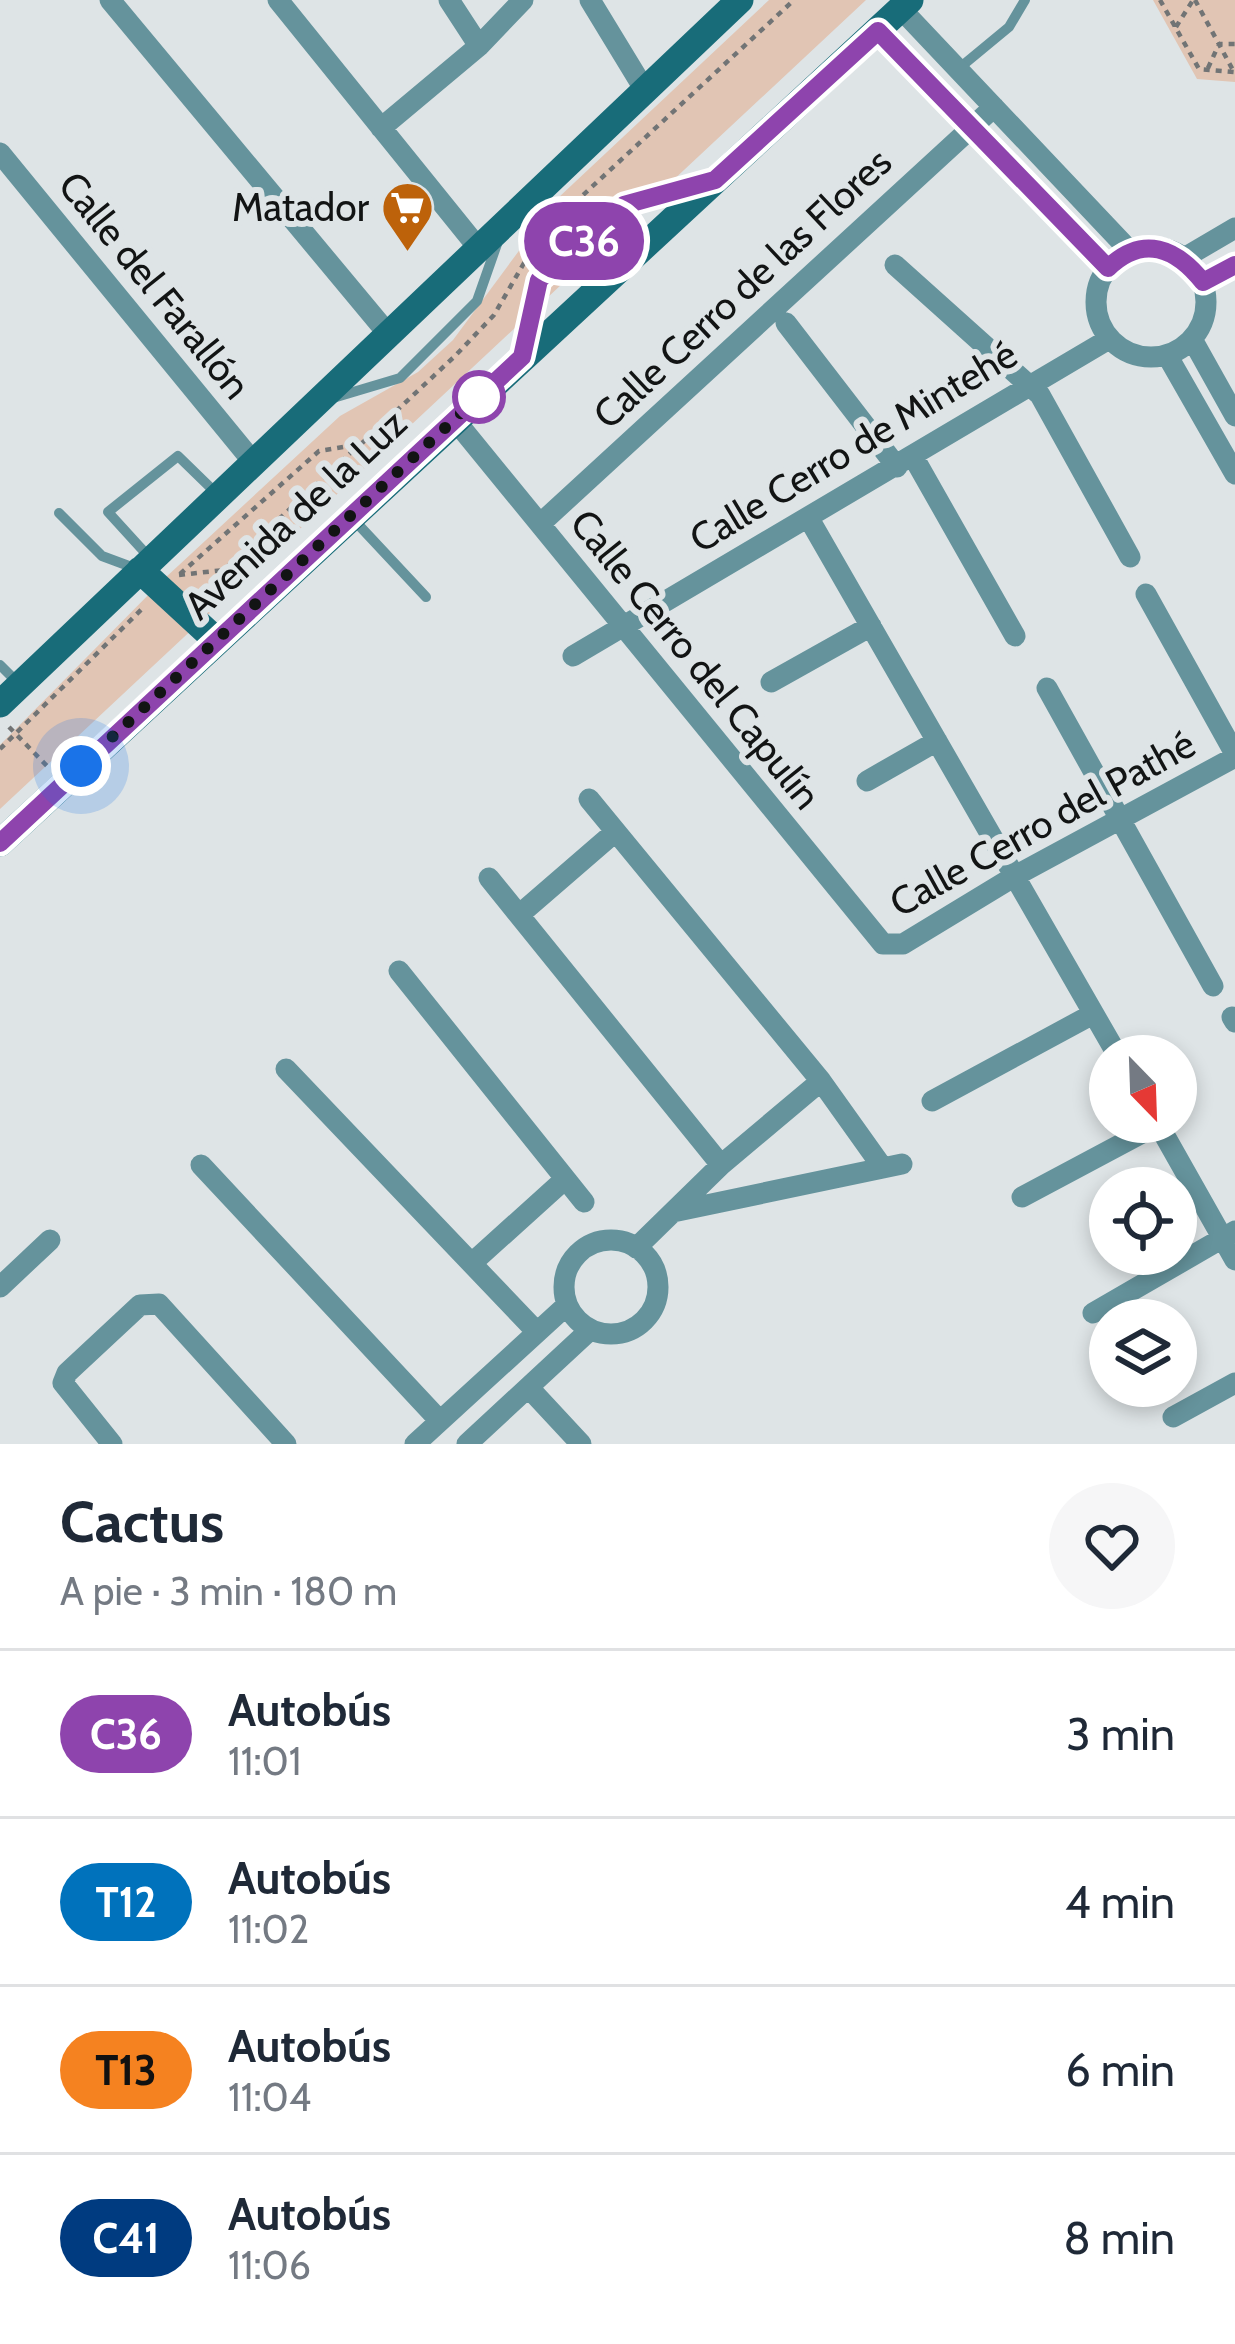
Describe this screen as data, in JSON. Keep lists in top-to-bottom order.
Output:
{
  "streets": {
    "main road": ["Avenida de la Luz"],
    "street": [
      "Calle del Farallón",
      "Calle Cerro de las Flores",
      "Calle Cerro de Mintehé",
      "Calle Cerro del Capulín",
      "Calle Cerro del Pathé"
    ]
  },
  "crossings": [
    ["Calle del Farallón", "Avenida de la Luz"],
    ["Calle Cerro de las Flores", "Calle Cerro del Capulín"],
    ["Calle Cerro de Mintehé", "Calle Cerro del Capulín"],
    ["Avenida de la Luz", "Calle Cerro del Capulín"],
    ["Calle Cerro del Capulín", "Calle Cerro del Pathé"]
  ],
  "places": {
    "supermarket": ["Matador"]
  },
  "lines": ["bus line C36"],
  "north": "bottom right",
  "page": {
    "on_map": "C36",
    "heading": ["Cactus", "A pie · 3 min · 180 m"],
    "list": [
      {
        "mark": "C36",
        "name": "Autobús",
        "note": "11:01",
        "value": "3 min"
      },
      {
        "mark": "T12",
        "name": "Autobús",
        "note": "11:02",
        "value": "4 min"
      },
      {
        "mark": "T13",
        "name": "Autobús",
        "note": "11:04",
        "value": "6 min"
      },
      {
        "mark": "C41",
        "name": "Autobús",
        "note": "11:06",
        "value": "8 min"
      }
    ]
  }
}
